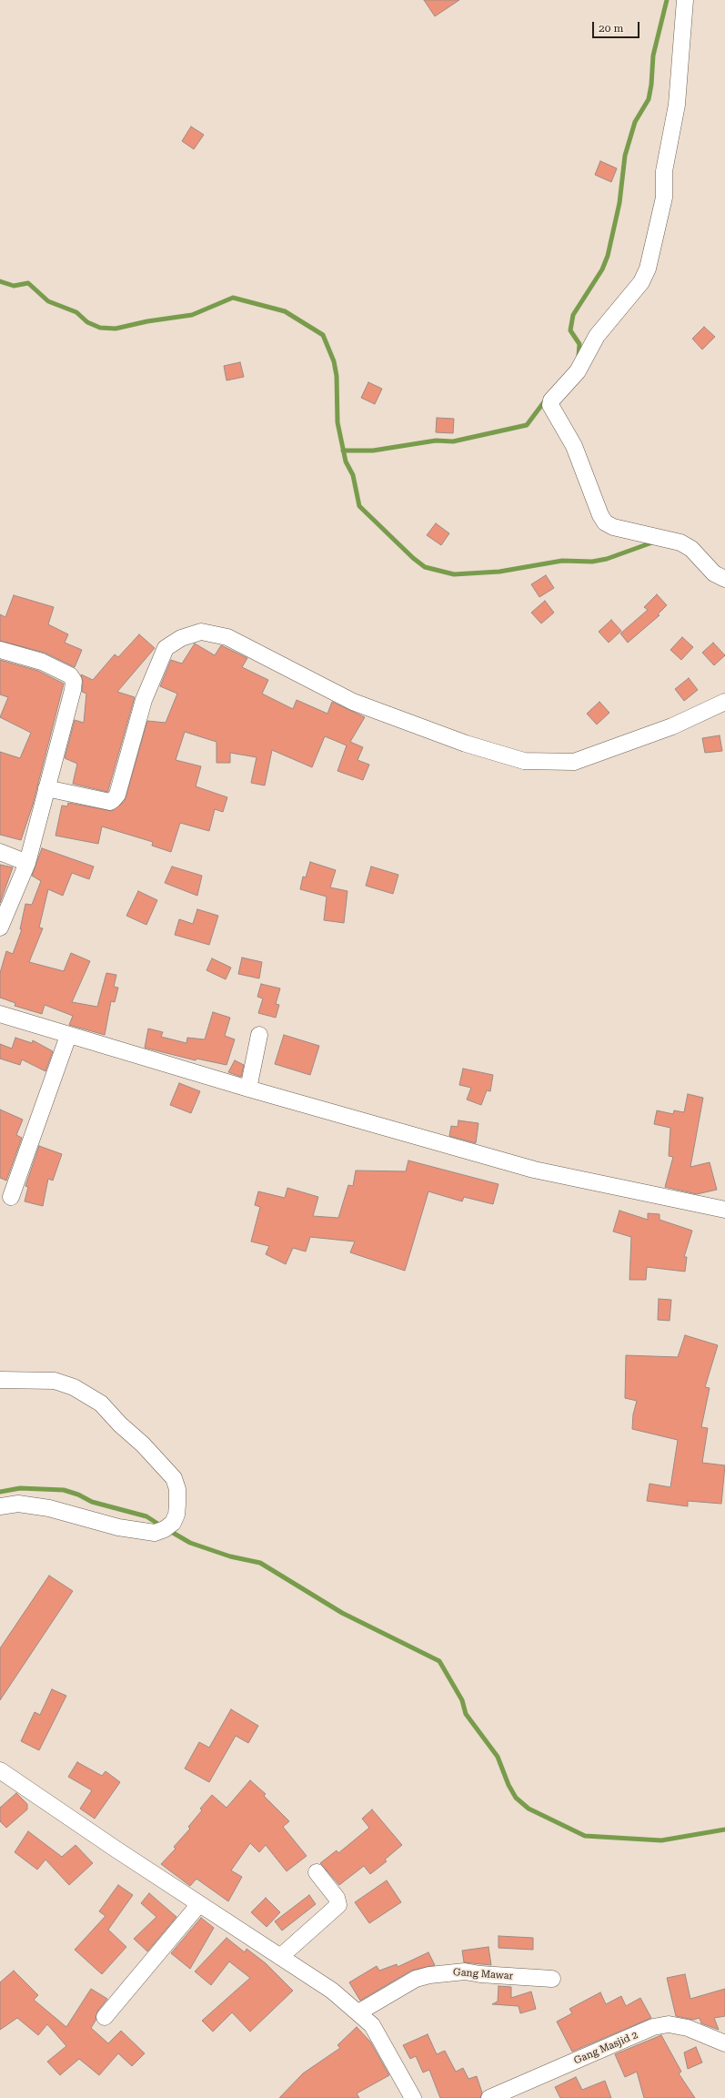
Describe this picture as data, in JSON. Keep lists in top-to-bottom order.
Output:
{
  "streets": {
    "street": ["Gang Mawar", "Gang Masjid 2"]
  },
  "scale_bar": "20 m"
}
